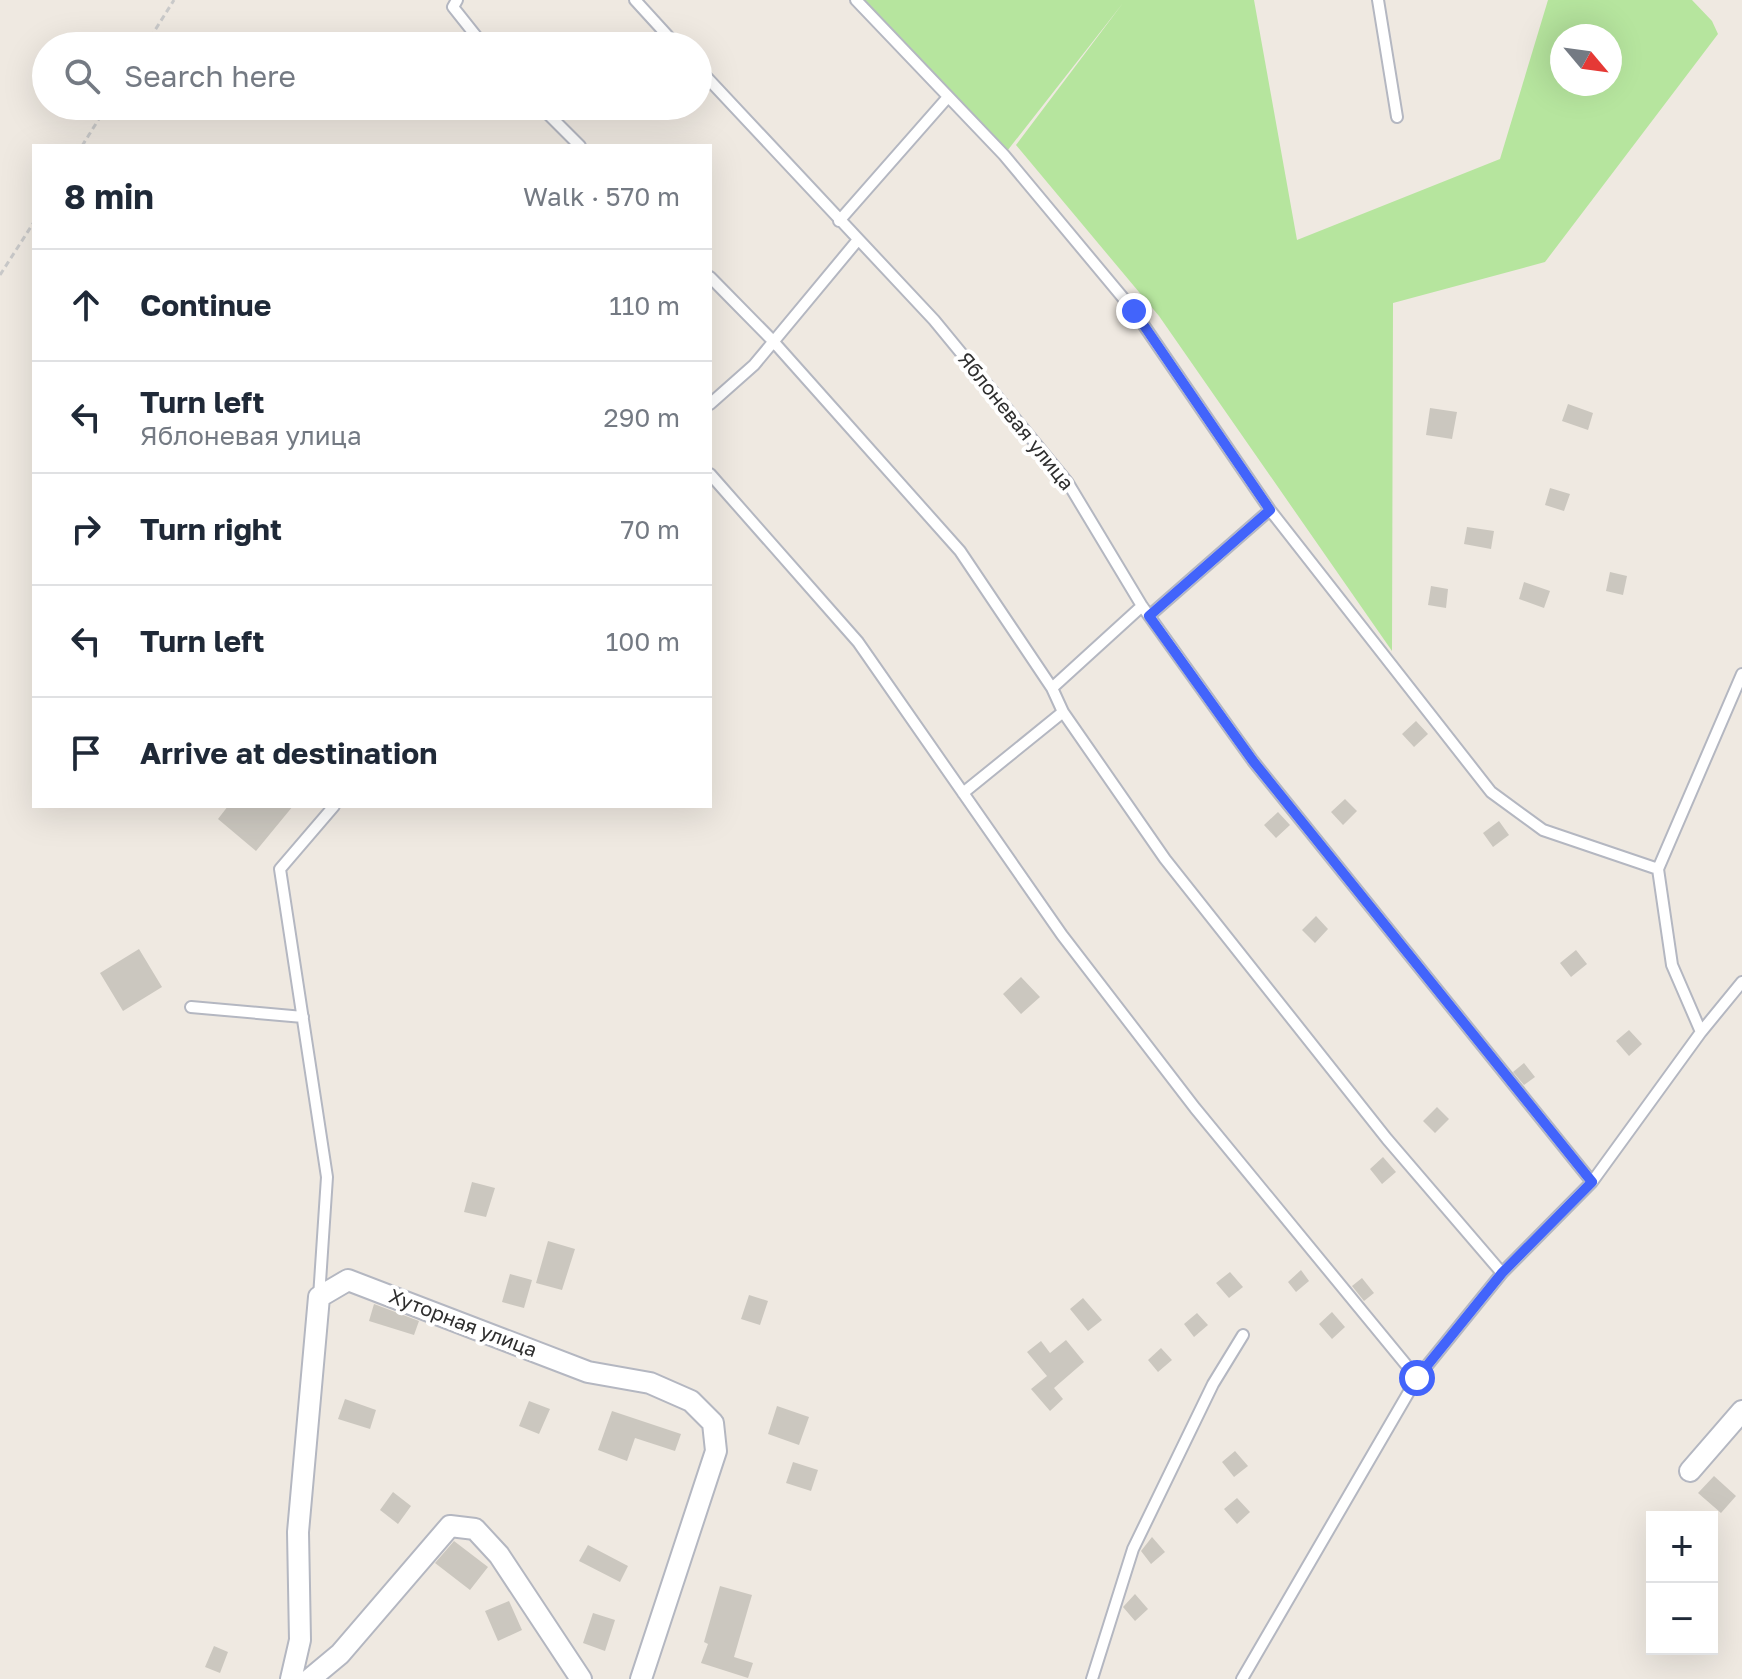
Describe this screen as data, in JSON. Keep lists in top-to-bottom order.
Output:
{
  "streets": {
    "street": ["Хуторная улица"],
    "lane": ["Яблоневая улица"]
  },
  "north": "bottom right",
  "page": {
    "search": "Search here",
    "heading": ["8 min", "Walk · 570 m"],
    "list": [
      ["Continue", "110 m"],
      ["Turn left", "Яблоневая улица", "290 m"],
      ["Turn right", "70 m"],
      ["Turn left", "100 m"],
      "Arrive at destination"
    ],
    "map_buttons": ["+", "−"]
  }
}
